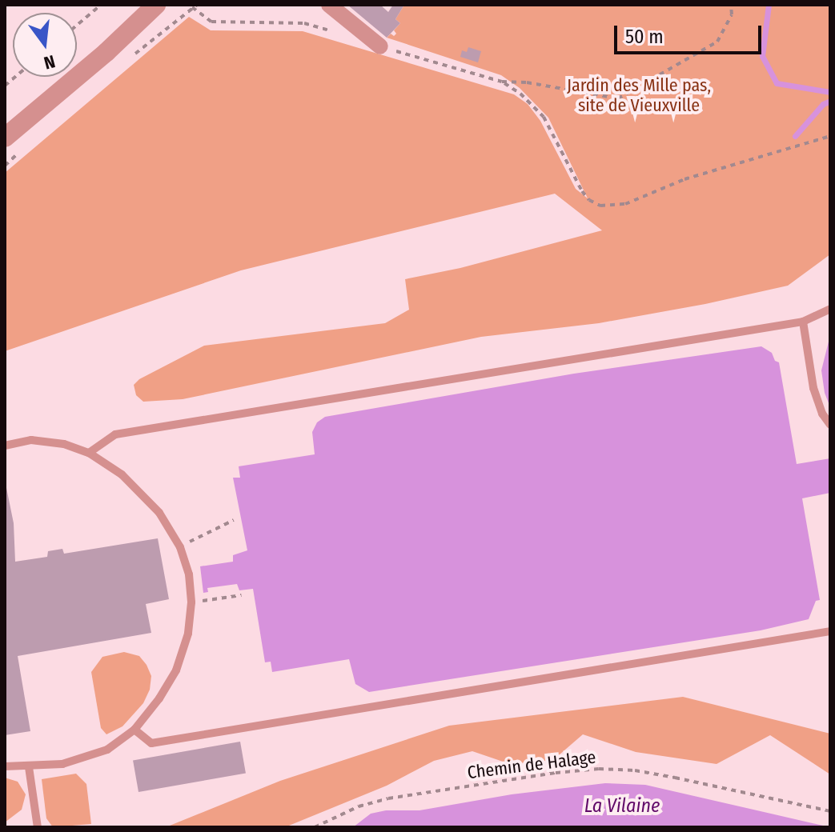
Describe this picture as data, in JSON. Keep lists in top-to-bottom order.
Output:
{
  "streets": {
    "path": ["Chemin de Halage"]
  },
  "water": ["La Vilaine"],
  "parks": ["Jardin des Mille pas, site de Vieuxville"],
  "scale_bar": "50 m",
  "north": "bottom"
}
